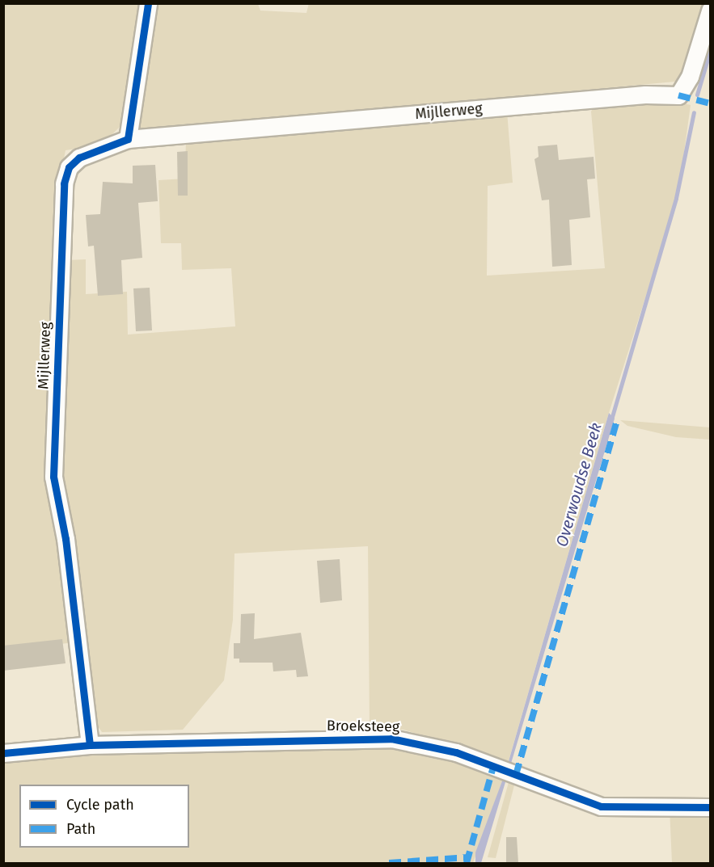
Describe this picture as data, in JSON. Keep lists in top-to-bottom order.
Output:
{
  "streets": {
    "street": ["Mijllerweg", "Broeksteeg"]
  },
  "crossings": [
    ["Mijllerweg", "Broeksteeg"]
  ],
  "water": ["Overwoudse Beek"],
  "legend": ["Cycle path", "Path"]
}
